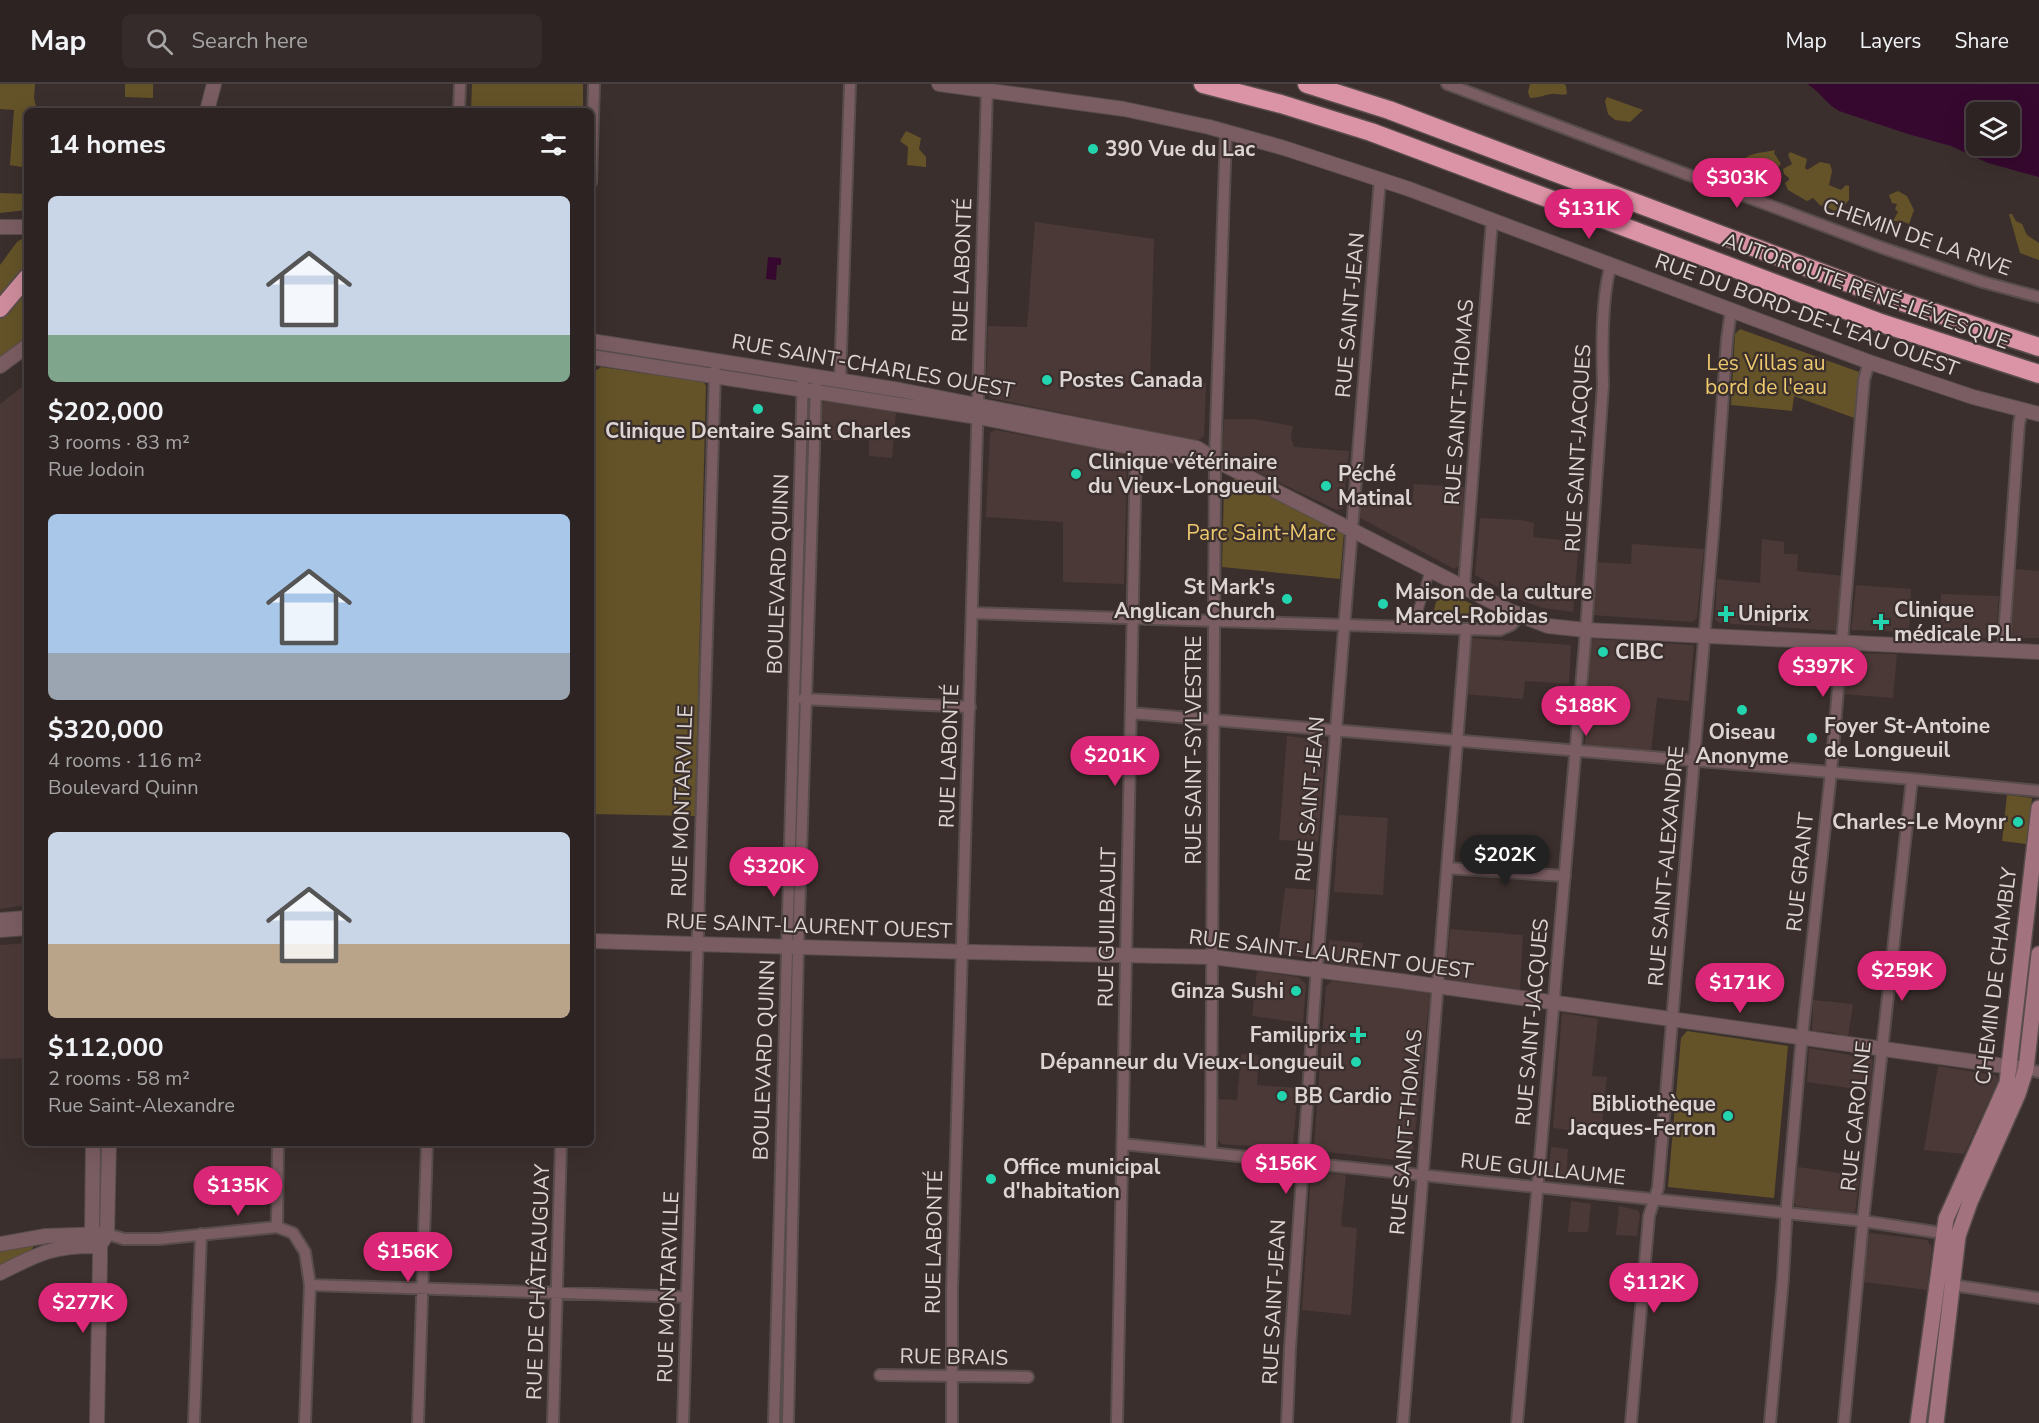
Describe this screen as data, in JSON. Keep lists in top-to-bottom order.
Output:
{
  "streets": {
    "highway": ["AUTOROUTE RENÉ-LÉVESQUE"],
    "main road": ["CHEMIN DE CHAMBLY"],
    "street": [
      "CHEMIN DE LA RIVE",
      "RUE LABONTÉ",
      "RUE SAINT-JEAN",
      "RUE DU BORD-DE-L'EAU OUEST",
      "RUE SAINT-CHARLES OUEST",
      "RUE SAINT-THOMAS",
      "RUE SAINT-JACQUES",
      "BOULEVARD QUINN",
      "RUE SAINT-SYLVESTRE",
      "RUE MONTARVILLE",
      "RUE SAINT-ALEXANDRE",
      "RUE GRANT",
      "RUE SAINT-LAURENT OUEST",
      "RUE GUILBAULT",
      "RUE CAROLINE",
      "RUE GUILLAUME",
      "RUE DE CHÂTEAUGUAY",
      "RUE BRAIS"
    ]
  },
  "crossings": [
    ["RUE LABONTÉ", "RUE DU BORD-DE-L'EAU OUEST"],
    ["RUE LABONTÉ", "RUE SAINT-CHARLES OUEST"],
    ["RUE LABONTÉ", "RUE SAINT-LAURENT OUEST"],
    ["RUE LABONTÉ", "RUE BRAIS"],
    ["RUE SAINT-JEAN", "RUE DU BORD-DE-L'EAU OUEST"],
    ["RUE SAINT-JEAN", "RUE SAINT-CHARLES OUEST"],
    ["RUE SAINT-JEAN", "RUE SAINT-LAURENT OUEST"],
    ["RUE SAINT-JEAN", "RUE GUILLAUME"],
    ["RUE DU BORD-DE-L'EAU OUEST", "RUE SAINT-THOMAS"],
    ["RUE DU BORD-DE-L'EAU OUEST", "RUE SAINT-JACQUES"],
    ["RUE DU BORD-DE-L'EAU OUEST", "RUE SAINT-SYLVESTRE"],
    ["RUE DU BORD-DE-L'EAU OUEST", "RUE SAINT-ALEXANDRE"],
    ["RUE DU BORD-DE-L'EAU OUEST", "RUE GRANT"],
    ["RUE SAINT-CHARLES OUEST", "RUE SAINT-THOMAS"],
    ["RUE SAINT-CHARLES OUEST", "RUE SAINT-JACQUES"],
    ["RUE SAINT-CHARLES OUEST", "BOULEVARD QUINN"],
    ["RUE SAINT-CHARLES OUEST", "RUE SAINT-SYLVESTRE"],
    ["RUE SAINT-CHARLES OUEST", "RUE MONTARVILLE"],
    ["RUE SAINT-CHARLES OUEST", "RUE SAINT-ALEXANDRE"],
    ["RUE SAINT-CHARLES OUEST", "RUE GRANT"],
    ["RUE SAINT-CHARLES OUEST", "RUE GUILBAULT"],
    ["RUE SAINT-THOMAS", "RUE SAINT-LAURENT OUEST"],
    ["RUE SAINT-THOMAS", "RUE GUILLAUME"],
    ["RUE SAINT-JACQUES", "RUE SAINT-LAURENT OUEST"],
    ["RUE SAINT-JACQUES", "RUE GUILLAUME"],
    ["BOULEVARD QUINN", "RUE SAINT-LAURENT OUEST"],
    ["RUE SAINT-SYLVESTRE", "RUE SAINT-LAURENT OUEST"],
    ["RUE SAINT-SYLVESTRE", "RUE GUILLAUME"],
    ["RUE MONTARVILLE", "RUE SAINT-LAURENT OUEST"],
    ["RUE SAINT-ALEXANDRE", "RUE SAINT-LAURENT OUEST"],
    ["RUE SAINT-ALEXANDRE", "RUE GUILLAUME"],
    ["RUE GRANT", "RUE SAINT-LAURENT OUEST"],
    ["RUE GRANT", "RUE GUILLAUME"],
    ["RUE SAINT-LAURENT OUEST", "RUE GUILBAULT"],
    ["RUE SAINT-LAURENT OUEST", "CHEMIN DE CHAMBLY"],
    ["RUE SAINT-LAURENT OUEST", "RUE CAROLINE"],
    ["RUE GUILBAULT", "RUE GUILLAUME"],
    ["CHEMIN DE CHAMBLY", "RUE GUILLAUME"],
    ["RUE CAROLINE", "RUE GUILLAUME"]
  ],
  "parks": ["Les Villas au bord de l'eau", "Parc Saint-Marc"],
  "places": {
    "other": [
      "390 Vue du Lac",
      "Postes Canada",
      "Clinique Dentaire Saint Charles",
      "Clinique vétérinaire du Vieux-Longueuil",
      "Péché Matinal",
      "St Mark's Anglican Church",
      "Maison de la culture Marcel-Robidas",
      "CIBC",
      "Oiseau Anonyme",
      "Foyer St-Antoine de Longueuil",
      "Charles-Le Moynr",
      "Ginza Sushi",
      "Dépanneur du Vieux-Longueuil",
      "BB Cardio",
      "Bibliothèque Jacques-Ferron",
      "Office municipal d'habitation"
    ],
    "health": ["Uniprix", "Clinique médicale P.L.", "Familiprix"]
  },
  "page": {
    "header": "Map",
    "search": "Search here",
    "nav": ["Map", "Layers", "Share"],
    "heading": "14 homes",
    "price": [
      "$303K",
      "$131K",
      "$397K",
      "$188K",
      "$201K",
      "$202K",
      "$320K",
      "$259K",
      "$171K",
      "$156K",
      "$135K",
      "$156K",
      "$112K",
      "$277K"
    ],
    "list": [
      {
        "name": "$202,000",
        "note": "3 rooms · 83 m² · Rue Jodoin"
      },
      {
        "name": "$320,000",
        "note": "4 rooms · 116 m² · Boulevard Quinn"
      },
      {
        "name": "$112,000",
        "note": "2 rooms · 58 m² · Rue Saint-Alexandre"
      }
    ]
  }
}
